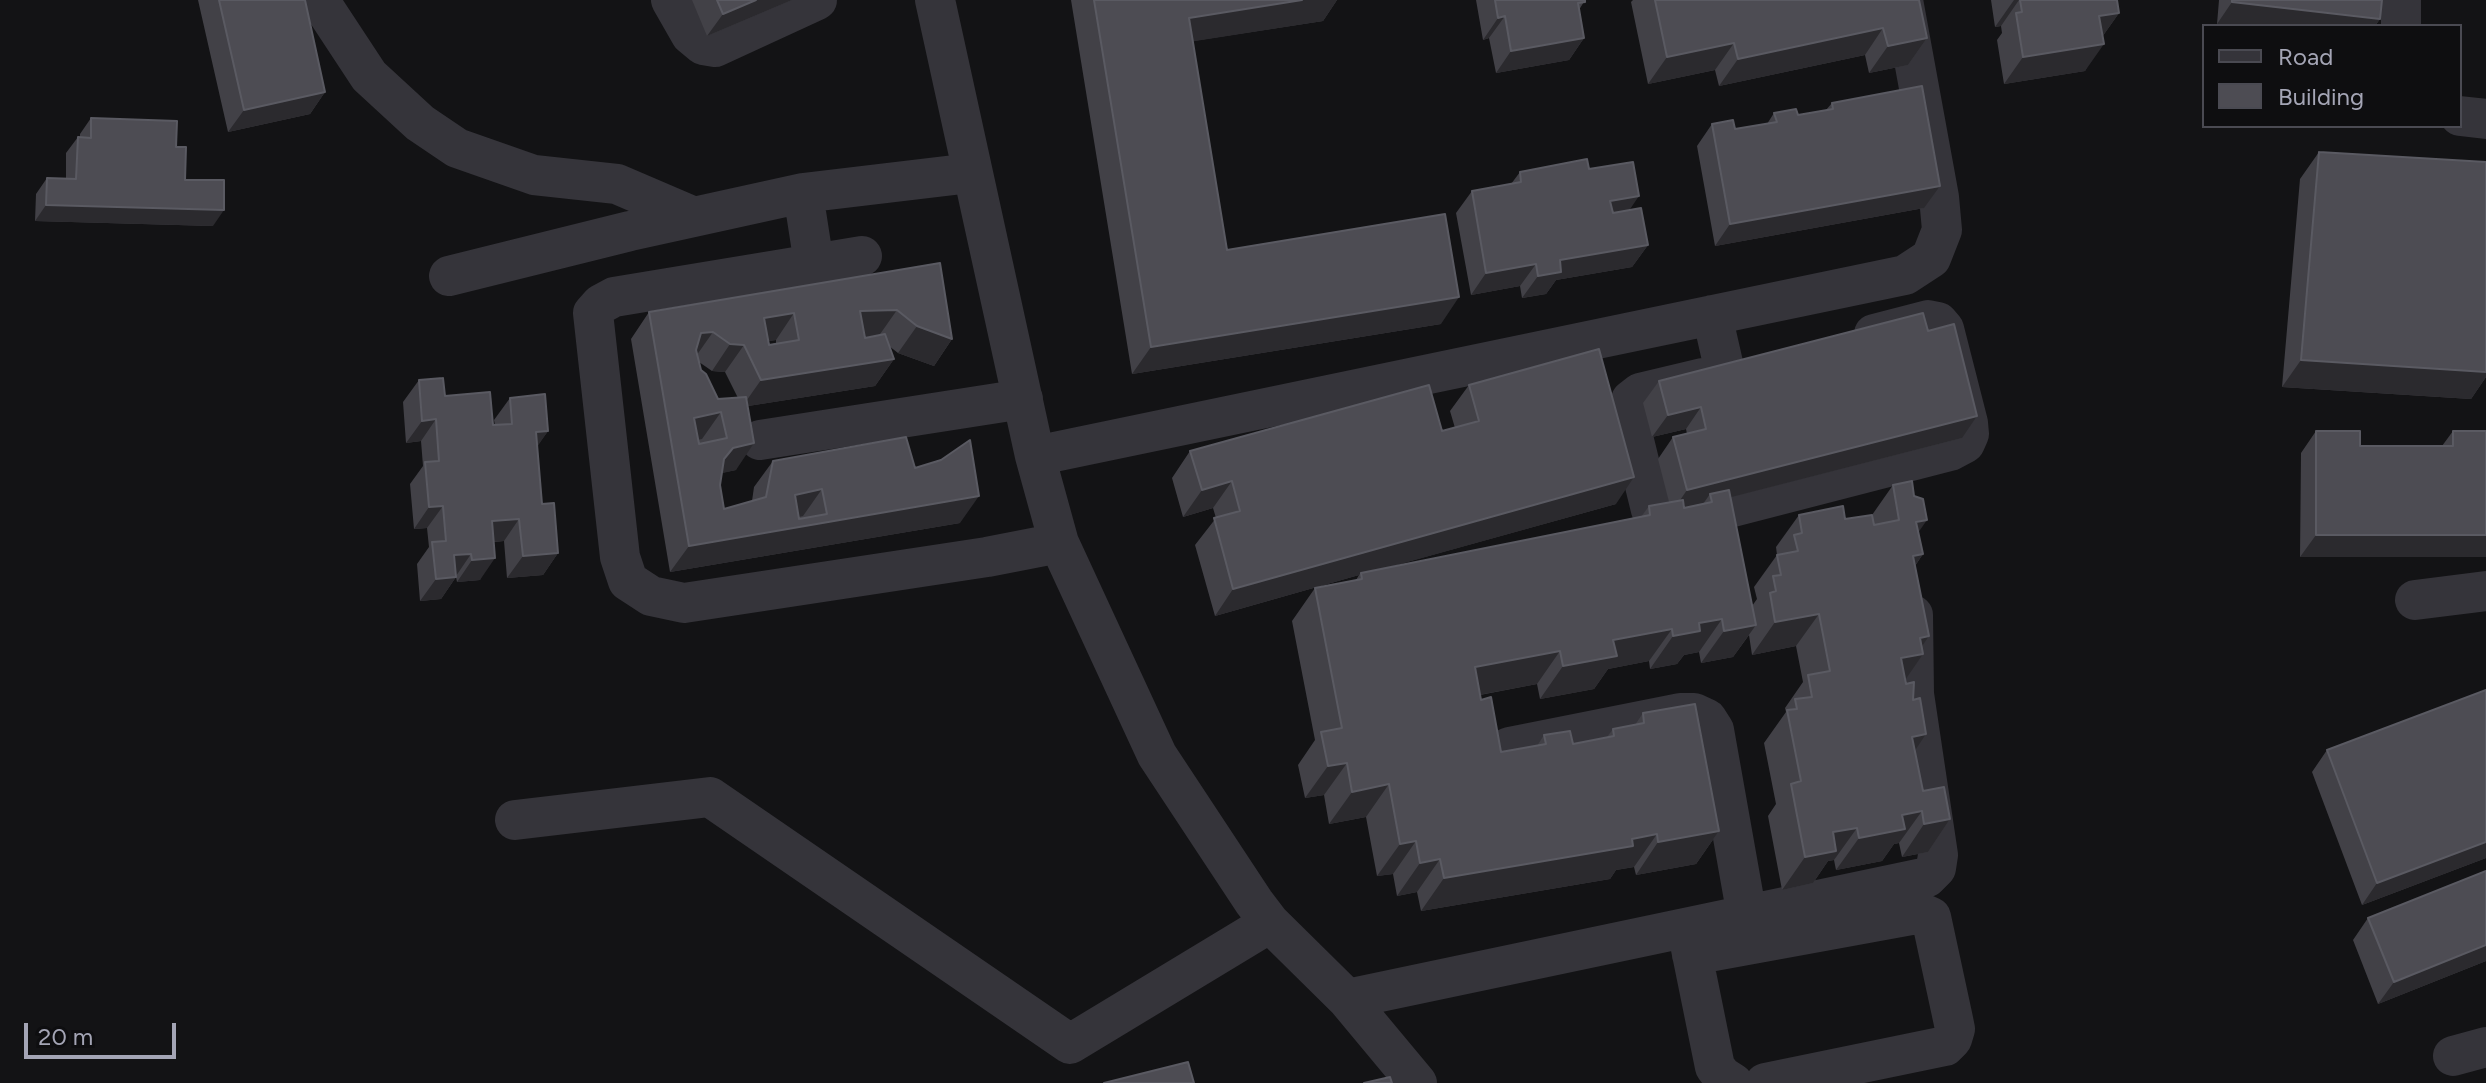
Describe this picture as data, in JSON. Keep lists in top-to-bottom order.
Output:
{
  "legend": ["Road", "Building"],
  "scale_bar": "20 m"
}
